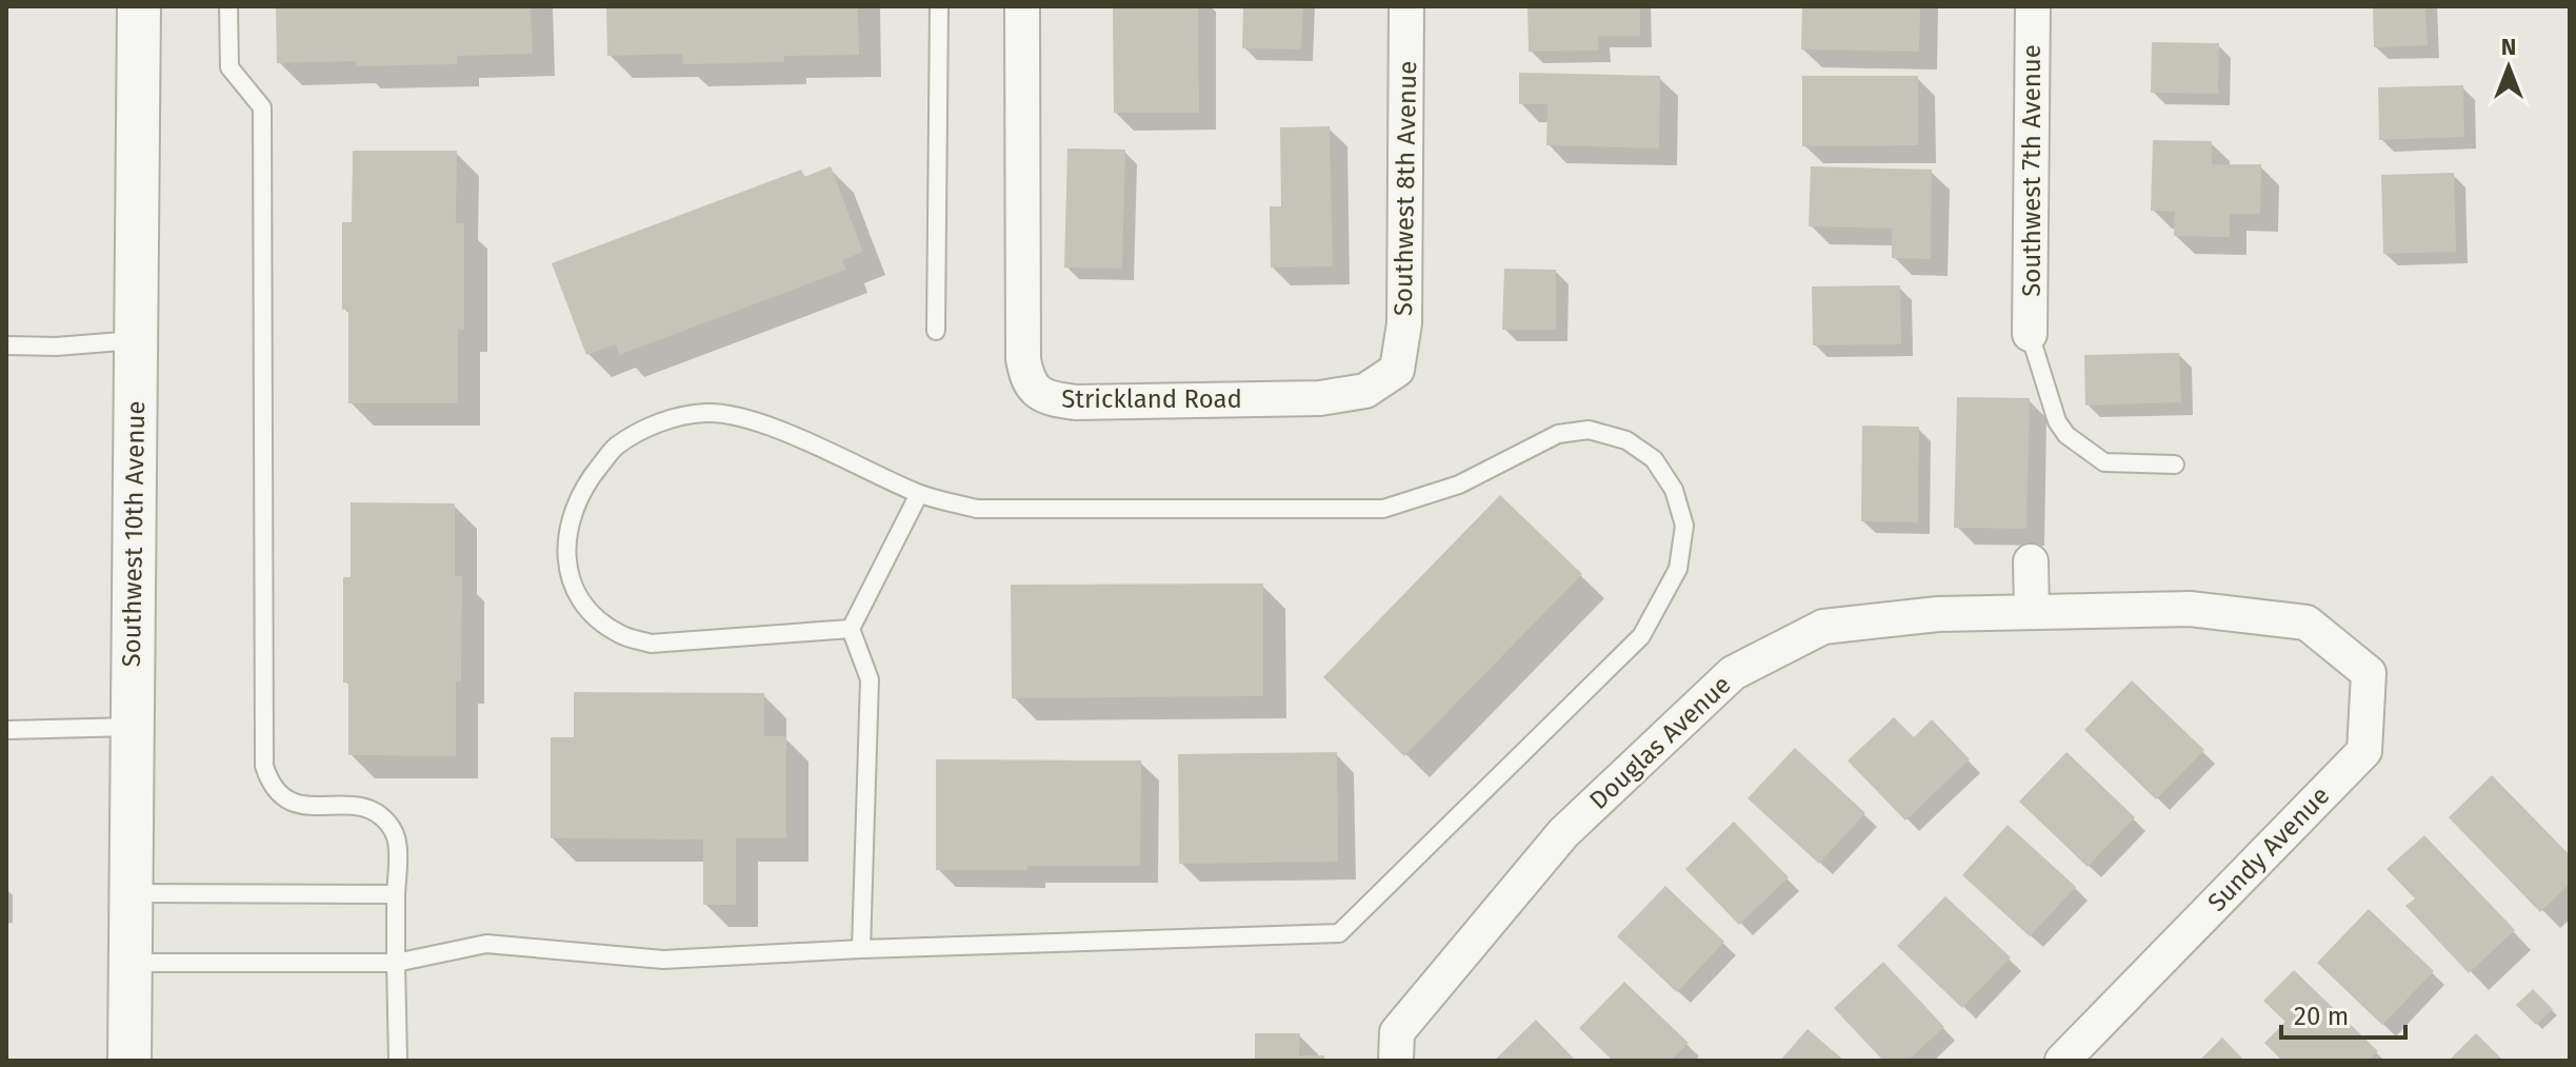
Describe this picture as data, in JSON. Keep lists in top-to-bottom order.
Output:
{
  "streets": {
    "street": [
      "Southwest 7th Avenue",
      "Southwest 8th Avenue",
      "Strickland Road",
      "Southwest 10th Avenue",
      "Douglas Avenue",
      "Sundy Avenue"
    ]
  },
  "crossings": [
    ["Southwest 8th Avenue", "Strickland Road"],
    ["Douglas Avenue", "Sundy Avenue"]
  ],
  "scale_bar": "20 m",
  "north": "top"
}
